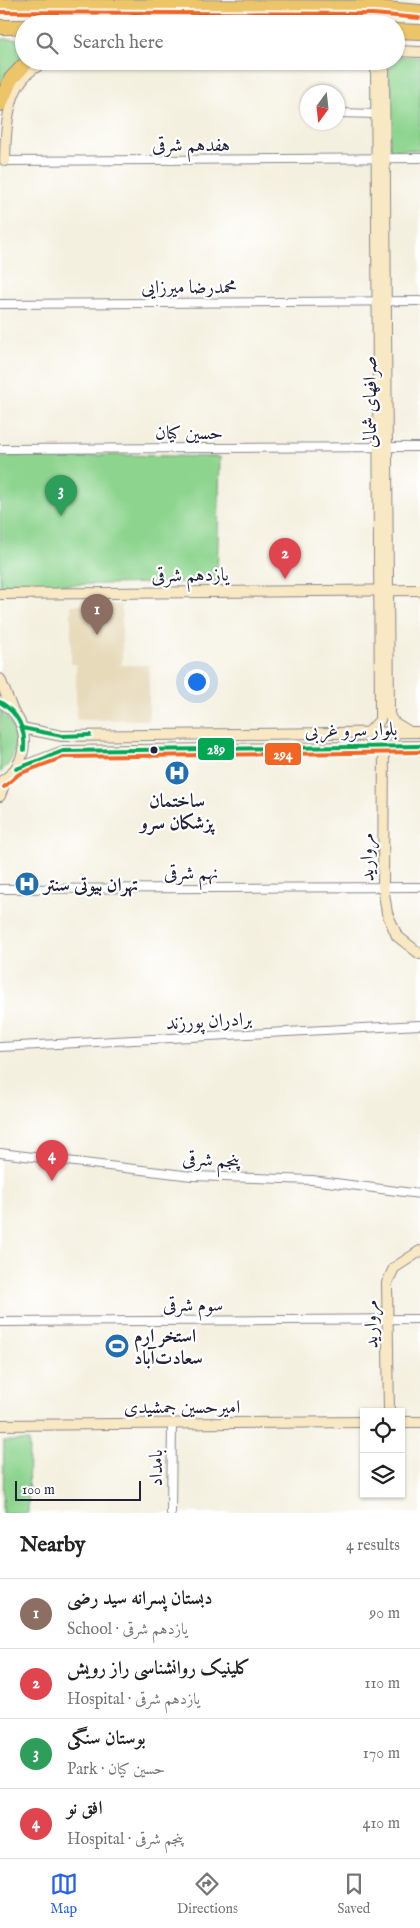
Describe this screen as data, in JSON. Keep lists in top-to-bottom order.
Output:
{
  "streets": {
    "street": [
      "هفدهم شرقی",
      "محمدرضا میرزایی",
      "صرافهای شمالی",
      "حسین کیان",
      "یازدهم شرقی",
      "بلوار سرو غربی",
      "مروارید",
      "نهم شرقی",
      "برادران پورزند",
      "پنجم شرقی",
      "سوم شرقی",
      "امیرحسین جمشیدی",
      "بامداد"
    ]
  },
  "crossings": [
    ["هفدهم شرقی", "صرافهای شمالی"],
    ["محمدرضا میرزایی", "صرافهای شمالی"],
    ["صرافهای شمالی", "حسین کیان"],
    ["صرافهای شمالی", "یازدهم شرقی"],
    ["صرافهای شمالی", "بلوار سرو غربی"],
    ["بلوار سرو غربی", "مروارید"],
    ["مروارید", "نهم شرقی"],
    ["مروارید", "سوم شرقی"],
    ["امیرحسین جمشیدی", "بامداد"]
  ],
  "places": {
    "hospital": ["ساختمان پزشکان سرو", "تهران بیوتی سنتر"],
    "sports": ["استخر ارم سعادت‌آباد"]
  },
  "lines": ["transit line 294", "transit line 289"],
  "scale_bar": "100 m",
  "north": "bottom",
  "page": {
    "search": "Search here",
    "pins": [
      "3",
      "2",
      "1",
      "4"
    ],
    "scale": "100 m",
    "heading": ["Nearby", "4 results"],
    "list": [
      {
        "mark": "1",
        "name": "دبستان پسرانه سید رضی",
        "note": "School · یازدهم شرقی",
        "value": "90 m"
      },
      {
        "mark": "2",
        "name": "کلینیک روانشناسی راز رویش",
        "note": "Hospital · یازدهم شرقی",
        "value": "110 m"
      },
      {
        "mark": "3",
        "name": "بوستان سنگی",
        "note": "Park · حسین کیان",
        "value": "170 m"
      },
      {
        "mark": "4",
        "name": "افق نو",
        "note": "Hospital · پنجم شرقی",
        "value": "410 m"
      }
    ],
    "nav": ["Map", "Directions", "Saved"]
  }
}
